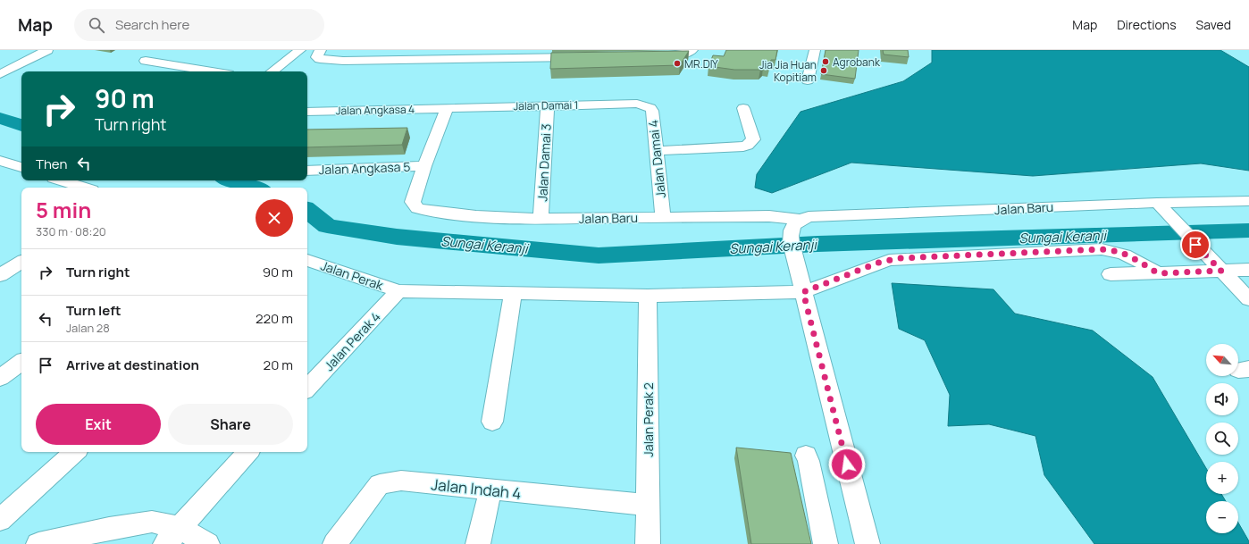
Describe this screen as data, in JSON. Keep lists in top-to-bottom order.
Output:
{
  "streets": {
    "street": [
      "Jalan Damai 1",
      "Jalan Angkasa 4",
      "Jalan Damai 4",
      "Jalan Damai 3",
      "Jalan Angkasa 5",
      "Jalan Baru",
      "Jalan Perak",
      "Jalan Perak 4",
      "Jalan Perak 2",
      "Jalan Indah 4"
    ]
  },
  "crossings": [
    ["Jalan Damai 1", "Jalan Angkasa 4"],
    ["Jalan Damai 1", "Jalan Damai 4"],
    ["Jalan Damai 1", "Jalan Damai 3"],
    ["Jalan Damai 4", "Jalan Baru"],
    ["Jalan Damai 3", "Jalan Baru"],
    ["Jalan Angkasa 5", "Jalan Baru"],
    ["Jalan Perak", "Jalan Perak 4"],
    ["Jalan Perak", "Jalan Perak 2"],
    ["Jalan Perak 2", "Jalan Indah 4"]
  ],
  "water": ["Sungai Keranji"],
  "places": ["Agrobank", "MR.DIY", "Jia Jia Huan Kopitiam"],
  "north": "top left",
  "page": {
    "header": "Map",
    "search": "Search here",
    "nav": ["Map", "Directions", "Saved"],
    "turn": ["90 m", "Turn right"],
    "then": "Then",
    "heading": ["5 min", "330 m · 08:20"],
    "list": [
      {
        "name": "Turn right",
        "value": "90 m"
      },
      {
        "name": "Turn left",
        "note": "Jalan 28",
        "value": "220 m"
      },
      {
        "name": "Arrive at destination",
        "value": "20 m"
      }
    ],
    "map_buttons": ["+", "−"],
    "buttons": ["Exit", "Share"]
  }
}
